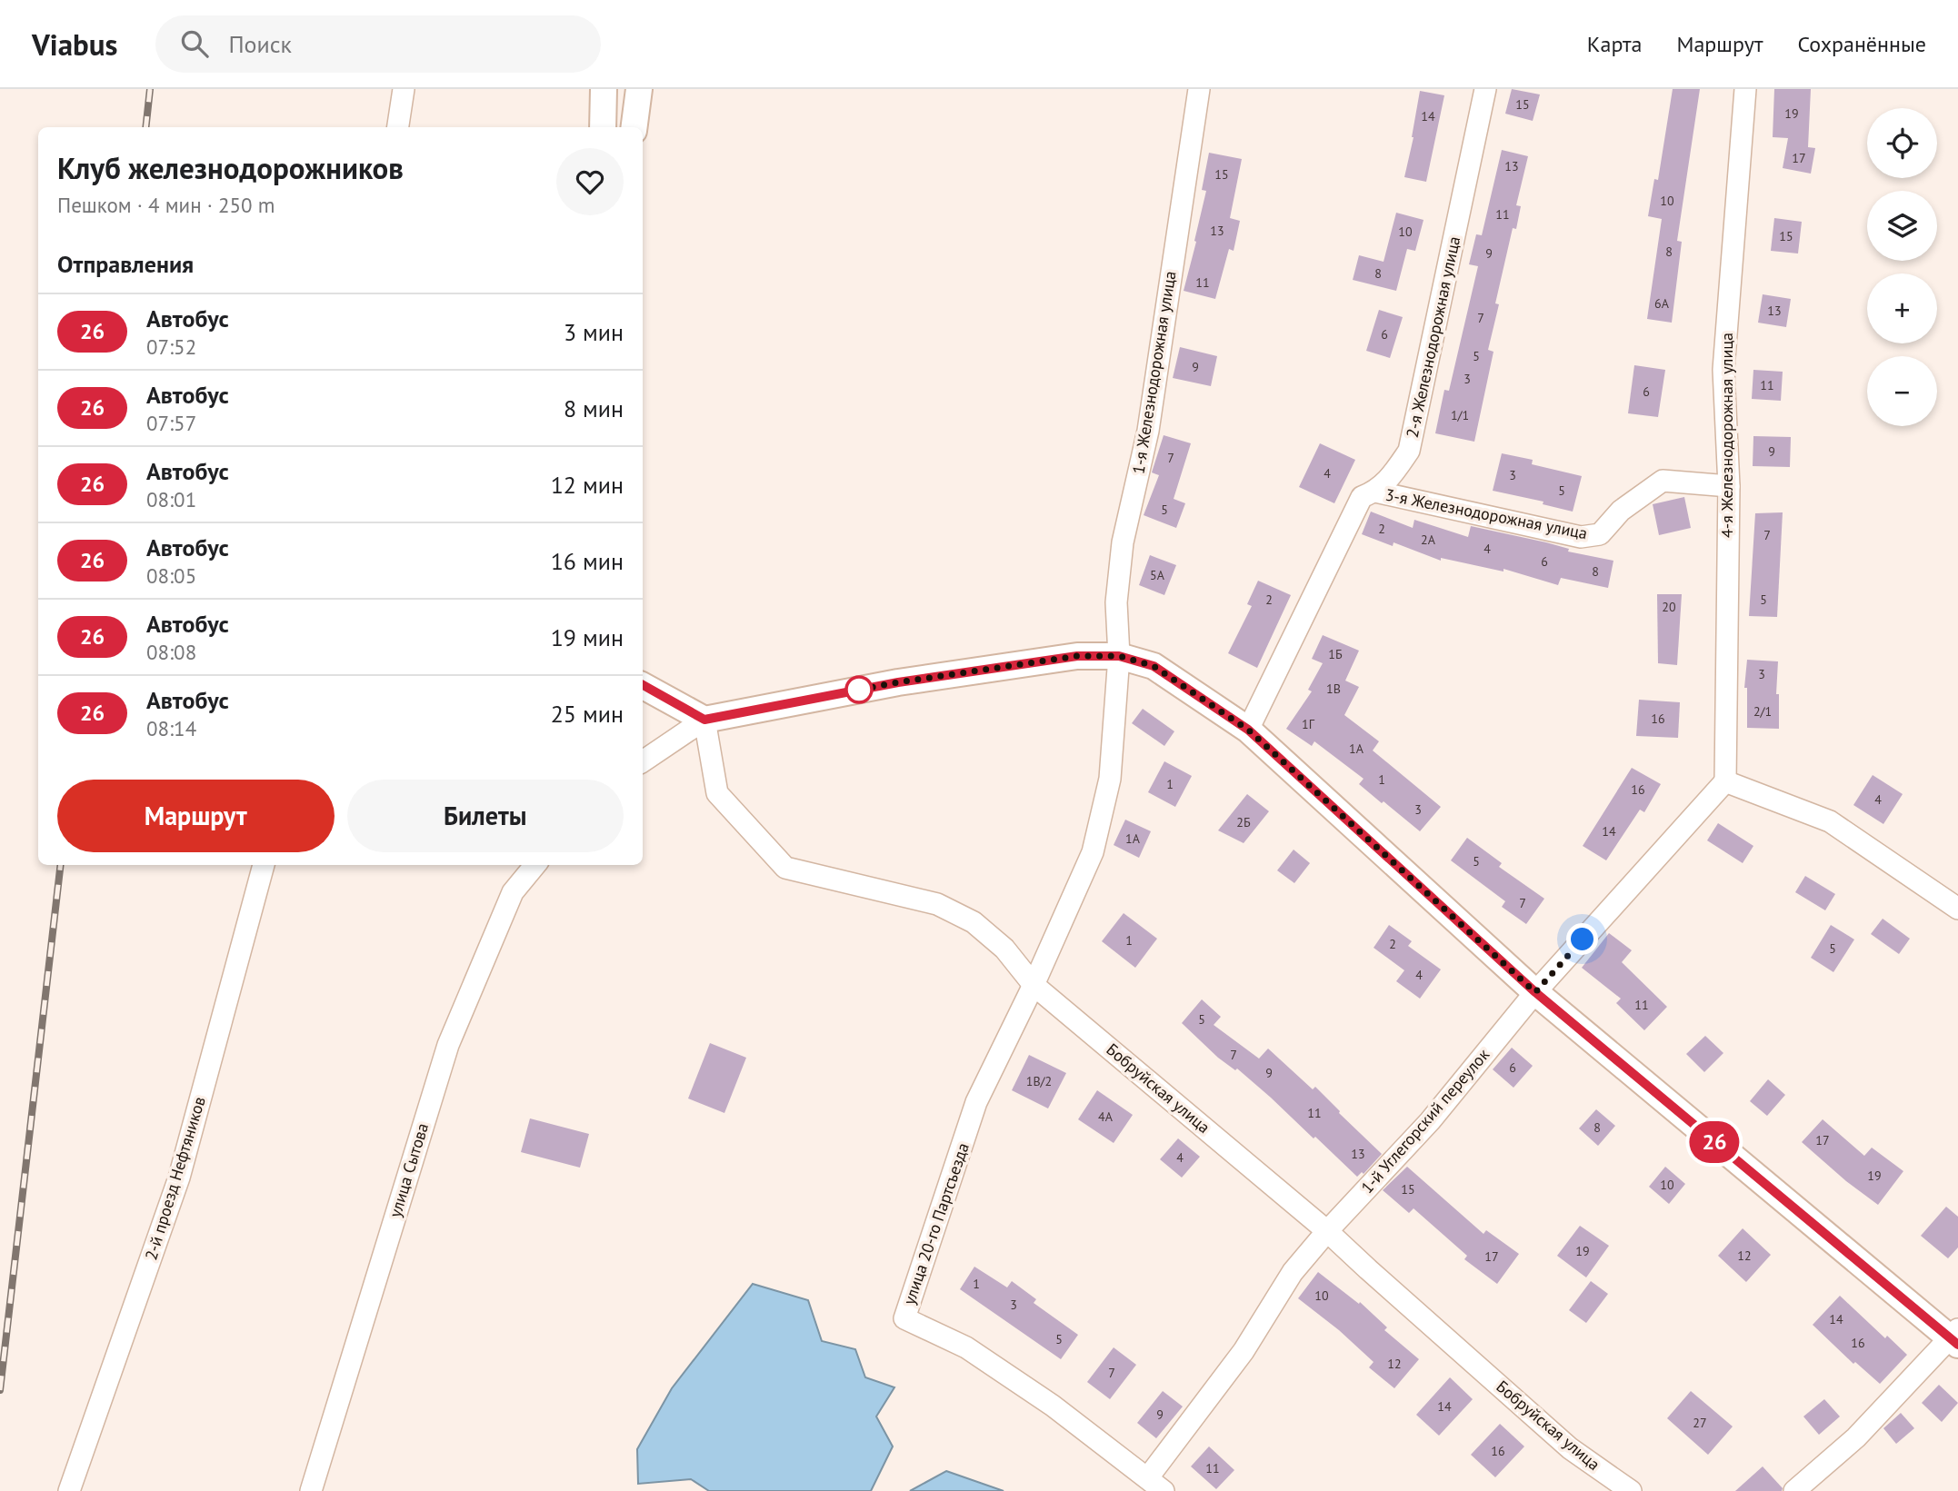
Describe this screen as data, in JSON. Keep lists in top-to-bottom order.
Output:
{
  "streets": {
    "street": [
      "2-я Железнодорожная улица",
      "1-я Железнодорожная улица",
      "4-я Железнодорожная улица",
      "3-я Железнодорожная улица",
      "Бобруйская улица",
      "1-й Углегорский переулок",
      "улица Сытова",
      "2-й проезд Нефтяников",
      "улица 20-го Партсъезда"
    ]
  },
  "crossings": [
    ["2-я Железнодорожная улица", "3-я Железнодорожная улица"],
    ["1-я Железнодорожная улица", "Бобруйская улица"],
    ["1-я Железнодорожная улица", "улица 20-го Партсъезда"],
    ["4-я Железнодорожная улица", "3-я Железнодорожная улица"],
    ["4-я Железнодорожная улица", "1-й Углегорский переулок"],
    ["Бобруйская улица", "1-й Углегорский переулок"],
    ["Бобруйская улица", "улица 20-го Партсъезда"],
    ["1-й Углегорский переулок", "улица 20-го Партсъезда"]
  ],
  "lines": ["bus line 26"],
  "house_numbers": [
    "15",
    "19",
    "14",
    "17",
    "13",
    "15",
    "10",
    "11",
    "13",
    "10",
    "15",
    "8",
    "9",
    "8",
    "11",
    "6А",
    "13",
    "7",
    "6",
    "5",
    "9",
    "3",
    "11",
    "6",
    "1/1",
    "9",
    "7",
    "4",
    "3",
    "5",
    "5",
    "2",
    "7",
    "2А",
    "4",
    "6",
    "8",
    "5А",
    "2",
    "5",
    "20",
    "1Б",
    "3",
    "1В",
    "2/1",
    "16",
    "1Г",
    "1А",
    "1",
    "1",
    "16",
    "4",
    "3",
    "2Б",
    "14",
    "1А",
    "5",
    "7",
    "1",
    "2",
    "5",
    "4",
    "11",
    "5",
    "7",
    "6",
    "9",
    "1В/2",
    "11",
    "4А",
    "8",
    "17",
    "13",
    "4",
    "19",
    "10",
    "15",
    "19",
    "12",
    "17",
    "1",
    "10",
    "3",
    "14",
    "5",
    "16",
    "12",
    "7",
    "14",
    "9",
    "27",
    "16",
    "11"
  ],
  "page": {
    "header": "Viabus",
    "search": "Поиск",
    "nav": ["Карта", "Маршрут", "Сохранённые"],
    "on_map": "26",
    "map_buttons": ["+", "−"],
    "heading": [
      ["Клуб железнодорожников", "Пешком · 4 мин · 250 m"],
      "Отправления"
    ],
    "list": [
      {
        "mark": "26",
        "name": "Автобус",
        "note": "07:52",
        "value": "3 мин"
      },
      {
        "mark": "26",
        "name": "Автобус",
        "note": "07:57",
        "value": "8 мин"
      },
      {
        "mark": "26",
        "name": "Автобус",
        "note": "08:01",
        "value": "12 мин"
      },
      {
        "mark": "26",
        "name": "Автобус",
        "note": "08:05",
        "value": "16 мин"
      },
      {
        "mark": "26",
        "name": "Автобус",
        "note": "08:08",
        "value": "19 мин"
      },
      {
        "mark": "26",
        "name": "Автобус",
        "note": "08:14",
        "value": "25 мин"
      }
    ],
    "buttons": ["Маршрут", "Билеты"]
  }
}
